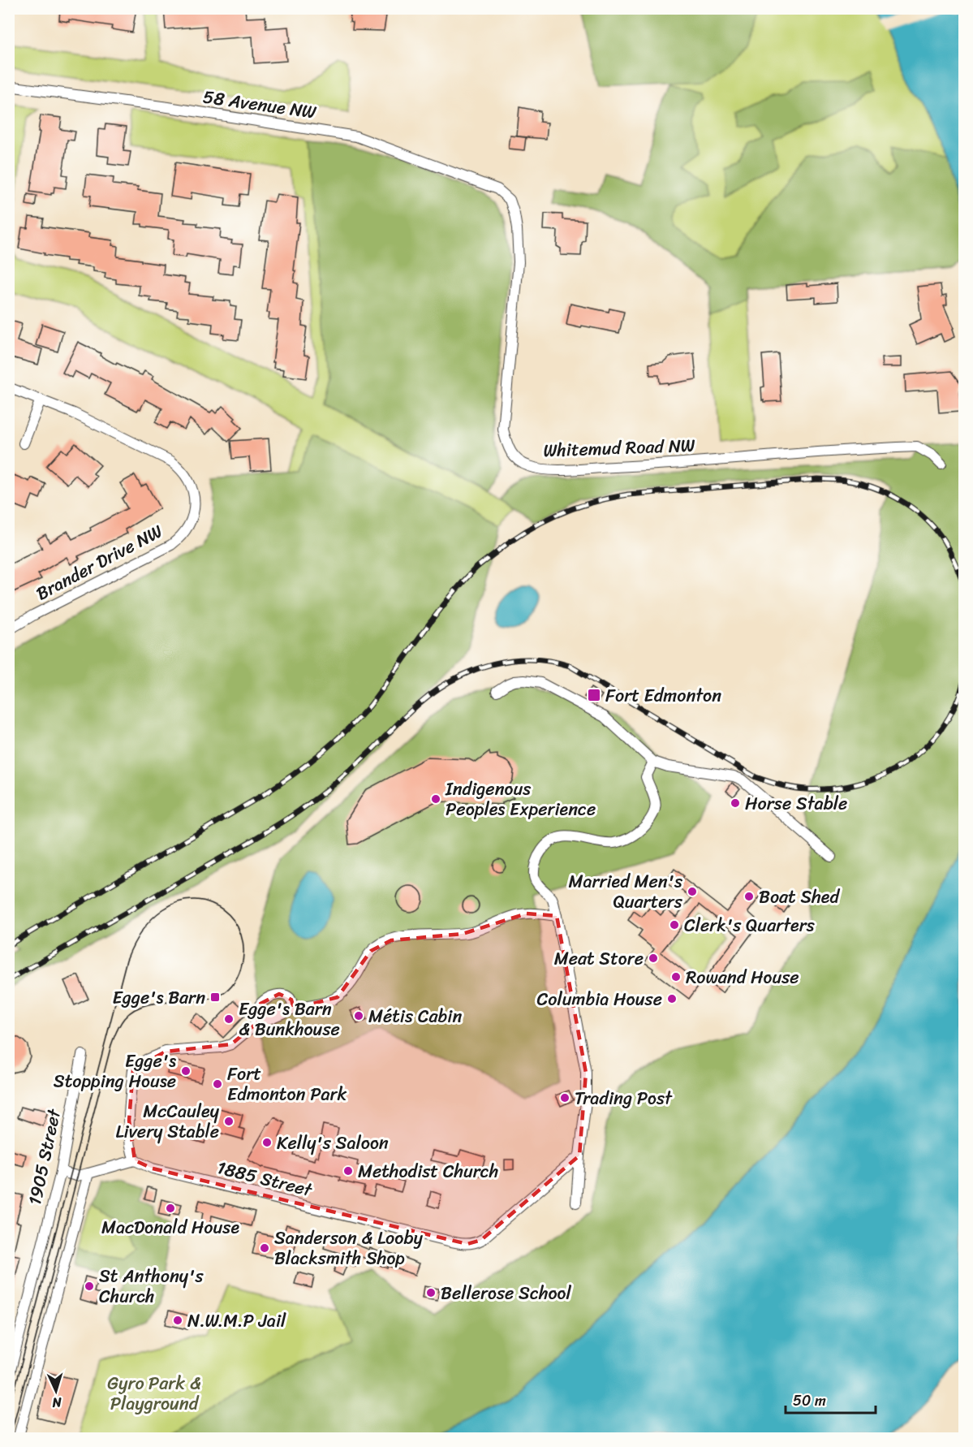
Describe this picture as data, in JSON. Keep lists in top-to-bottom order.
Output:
{
  "streets": {
    "street": [
      "58 Avenue NW",
      "Whitemud Road NW",
      "Brander Drive NW",
      "1905 Street",
      "1885 Street"
    ]
  },
  "crossings": [
    ["58 Avenue NW", "Whitemud Road NW"]
  ],
  "parks": ["Gyro Park & Playground"],
  "places": {
    "transit": ["Fort Edmonton", "Egge's Barn"],
    "other": [
      "Indigenous Peoples Experience",
      "Horse Stable",
      "Married Men's Quarters",
      "Boat Shed",
      "Clerk's Quarters",
      "Meat Store",
      "Rowand House",
      "Columbia House",
      "Métis Cabin",
      "Egge's Barn & Bunkhouse",
      "Egge's Stopping House",
      "Fort Edmonton Park",
      "Trading Post",
      "McCauley Livery Stable",
      "Kelly's Saloon",
      "Methodist Church",
      "MacDonald House",
      "Sanderson & Looby Blacksmith Shop",
      "St Anthony's Church",
      "Bellerose School",
      "N.W.M.P Jail"
    ]
  },
  "scale_bar": "50 m",
  "north": "bottom"
}
